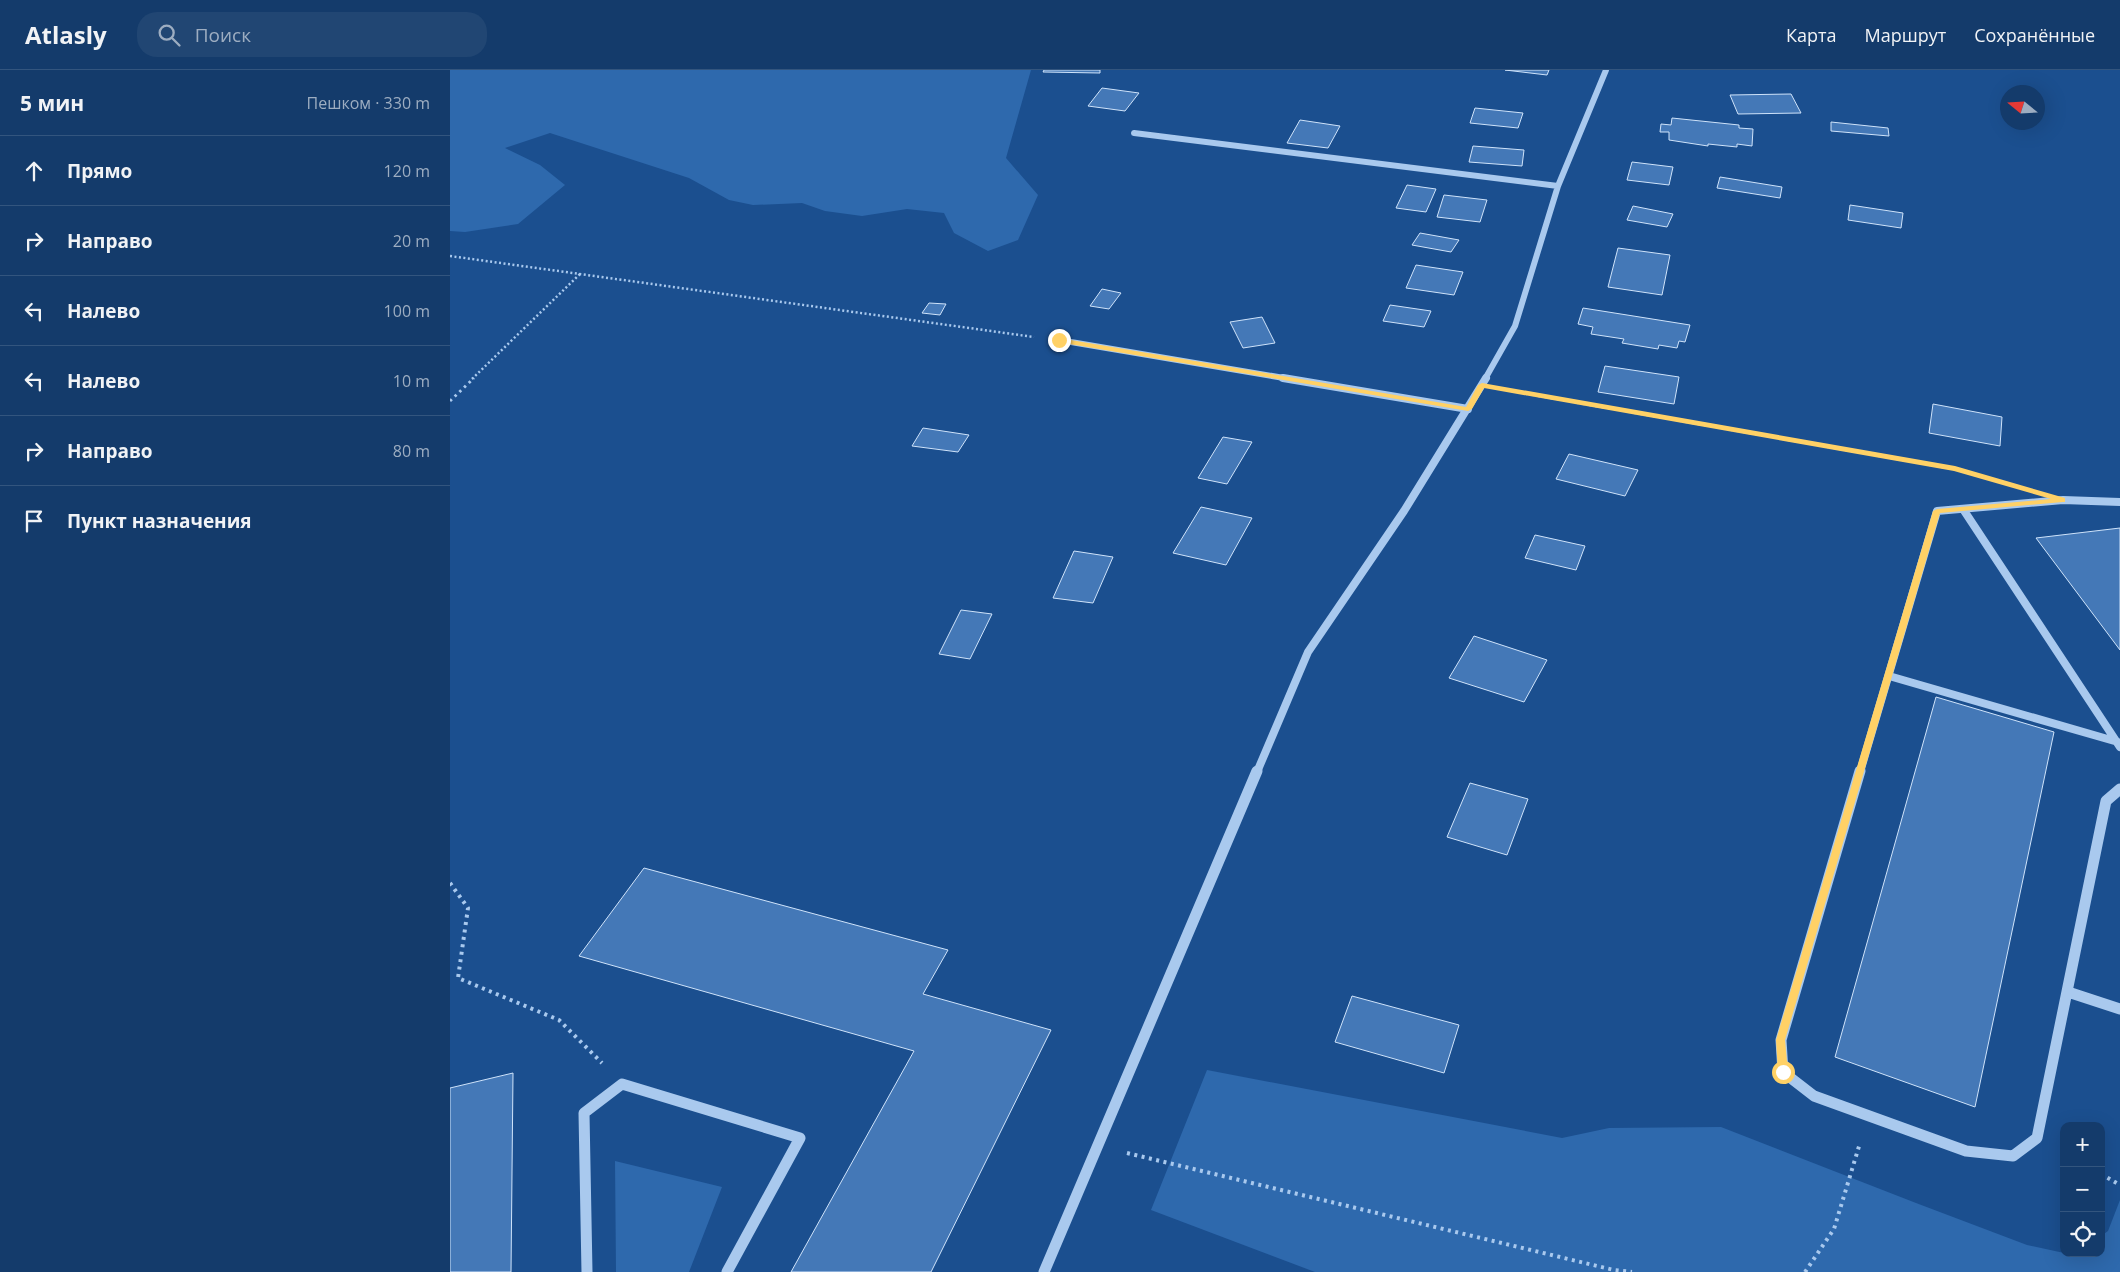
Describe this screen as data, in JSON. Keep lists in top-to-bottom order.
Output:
{
  "north": "left",
  "page": {
    "header": "Atlasly",
    "search": "Поиск",
    "nav": ["Карта", "Маршрут", "Сохранённые"],
    "heading": ["5 мин", "Пешком · 330 m"],
    "list": [
      ["Прямо", "120 m"],
      ["Направо", "20 m"],
      ["Налево", "100 m"],
      ["Налево", "10 m"],
      ["Направо", "80 m"],
      "Пункт назначения"
    ],
    "map_buttons": ["+", "−"]
  }
}
